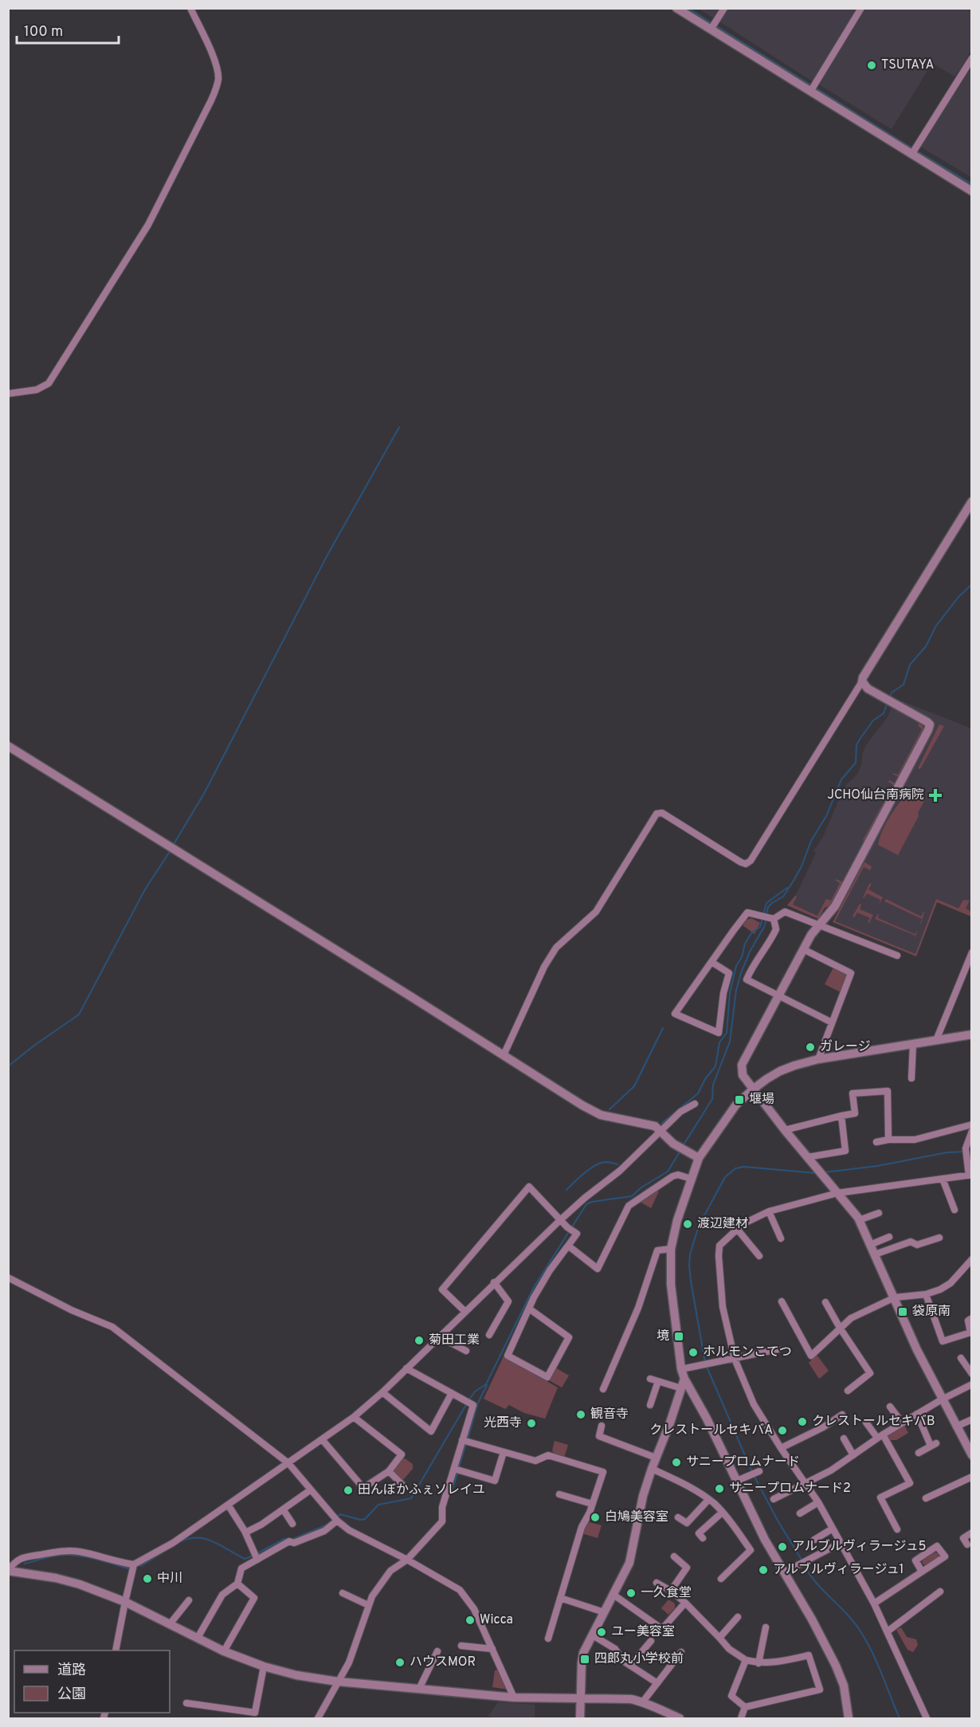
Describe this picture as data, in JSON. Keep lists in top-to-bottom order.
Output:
{
  "places": {
    "other": [
      "TSUTAYA",
      "ガレージ",
      "渡辺建材",
      "菊田工業",
      "ホルモンこてつ",
      "観音寺",
      "クレストールセキバB",
      "光西寺",
      "クレストールセキバA",
      "サニープロムナード",
      "サニープロムナード2",
      "田んぼかふぇソレイユ",
      "白鳩美容室",
      "アルブルヴィラージュ5",
      "アルブルヴィラージュ1",
      "中川",
      "一久食堂",
      "Wicca",
      "ユー美容室",
      "ハウスMOR"
    ],
    "health": ["JCHO仙台南病院"],
    "transit": [
      "堰場",
      "袋原南",
      "境",
      "四郎丸小学校前"
    ]
  },
  "legend": ["道路", "公園"],
  "scale_bar": "100 m"
}
